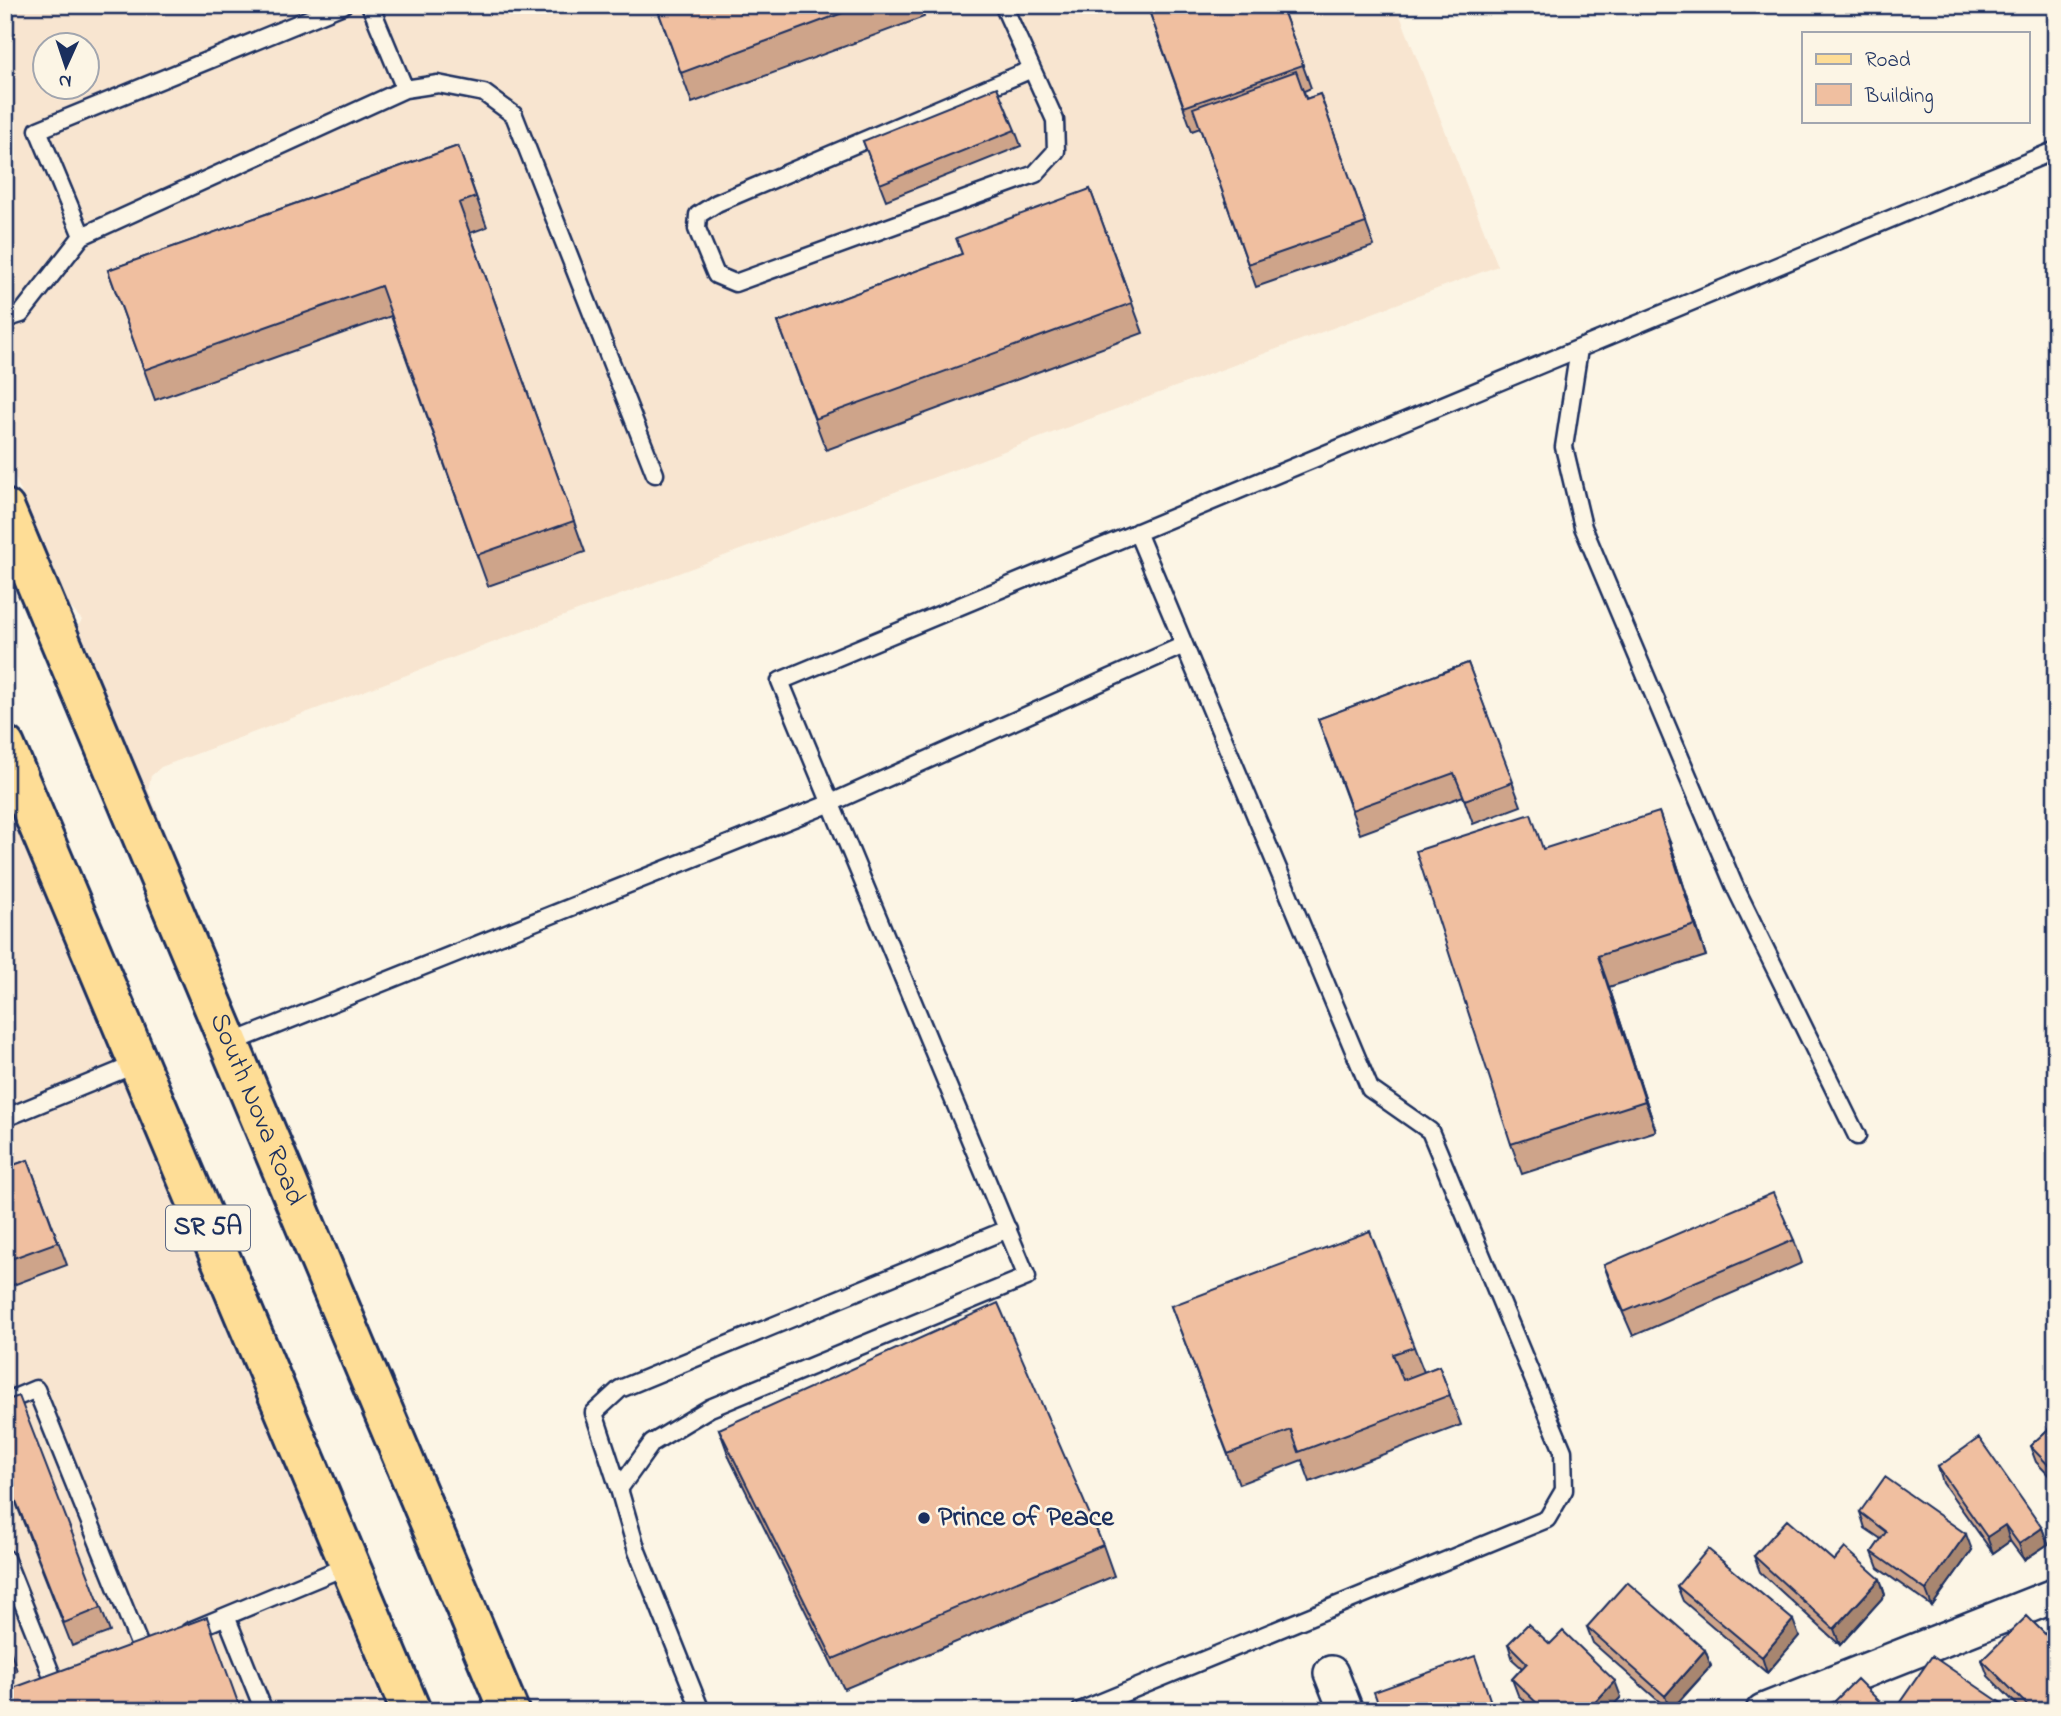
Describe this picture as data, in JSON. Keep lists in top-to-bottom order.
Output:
{
  "streets": {
    "main road": ["South Nova Road", "SR 5A"]
  },
  "places": ["Prince of Peace"],
  "legend": ["Road", "Building"],
  "north": "bottom"
}
